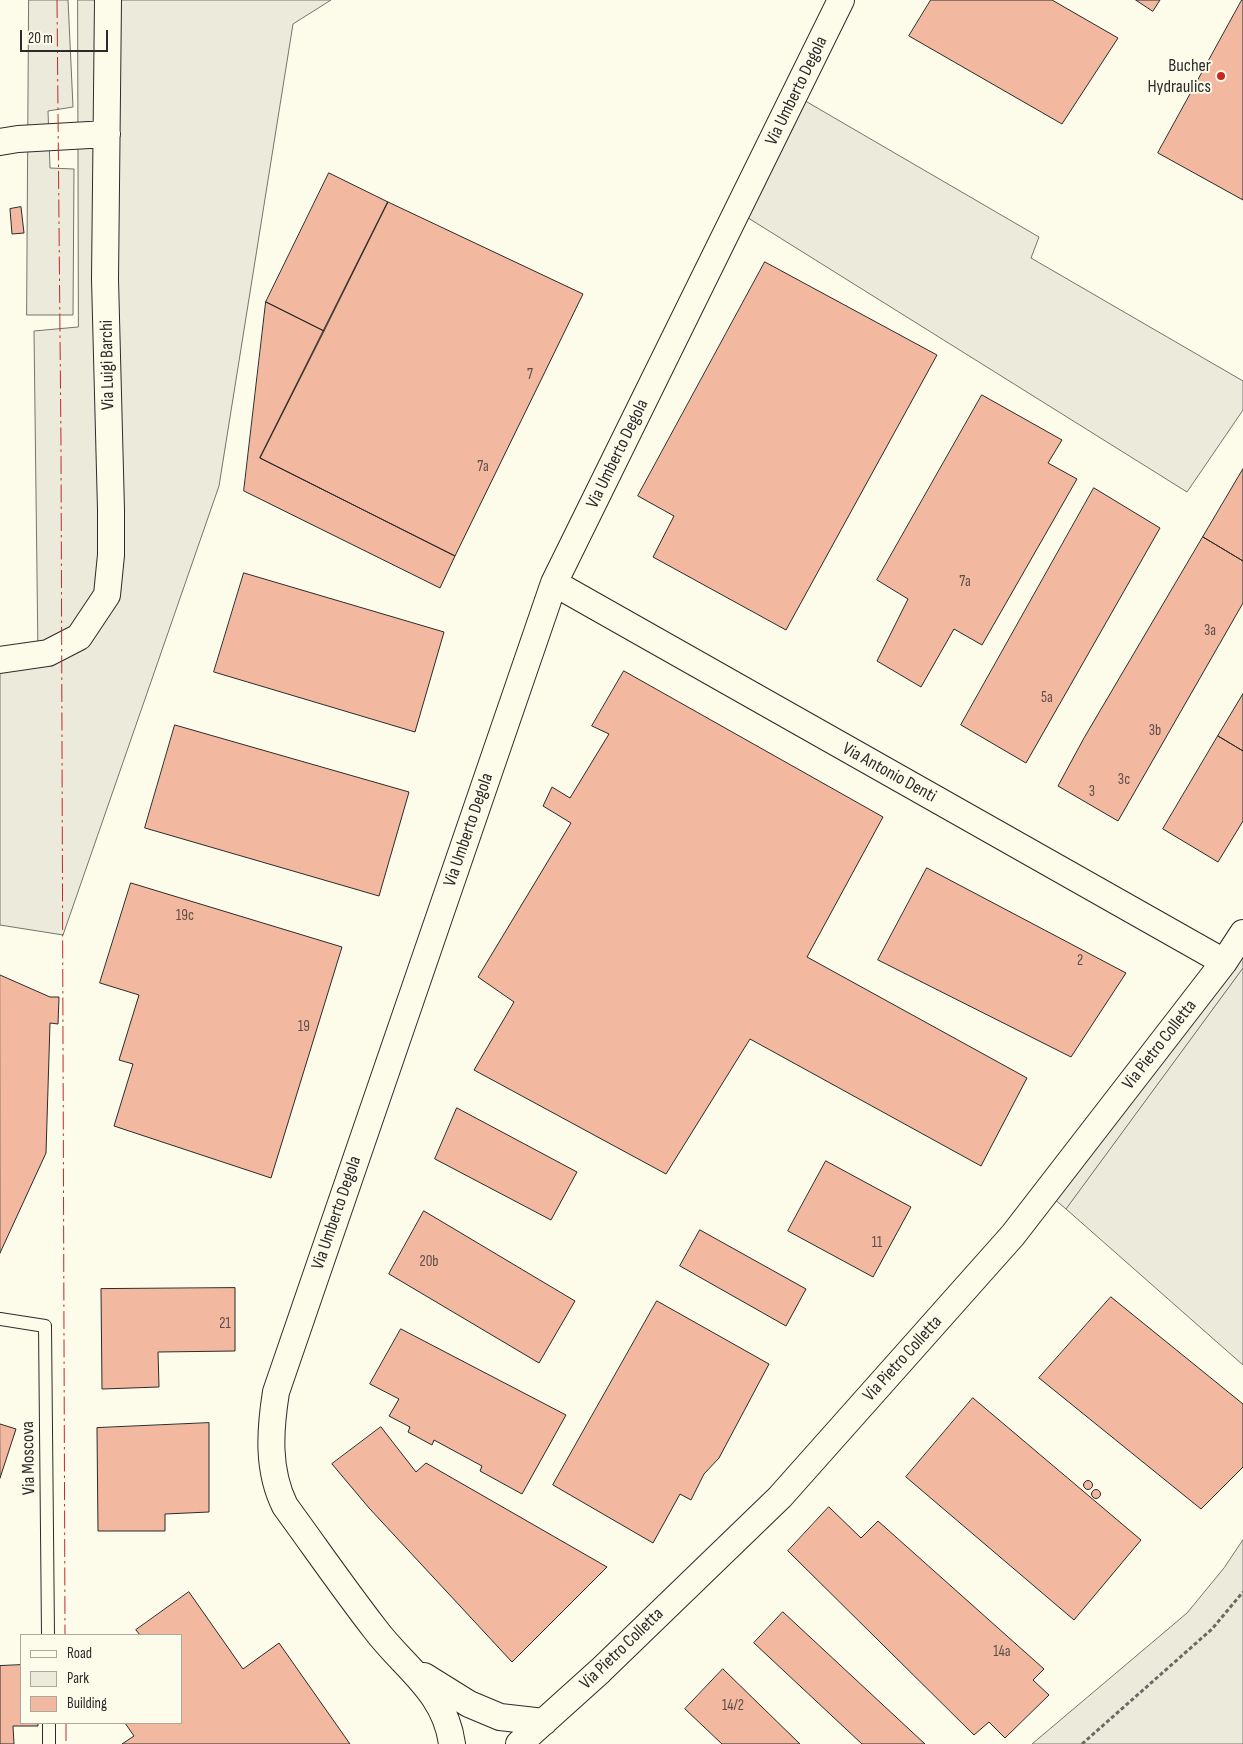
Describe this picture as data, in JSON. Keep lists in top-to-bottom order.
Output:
{
  "streets": {
    "street": [
      "Via Umberto Degola",
      "Via Luigi Barchi",
      "Via Antonio Denti",
      "Via Pietro Colletta"
    ],
    "lane": ["Via Moscova"]
  },
  "crossings": [
    ["Via Umberto Degola", "Via Antonio Denti"],
    ["Via Umberto Degola", "Via Pietro Colletta"],
    ["Via Antonio Denti", "Via Pietro Colletta"]
  ],
  "places": ["Bucher Hydraulics"],
  "house_numbers": [
    "7",
    "7a",
    "7a",
    "3a",
    "5a",
    "3b",
    "3c",
    "3",
    "19c",
    "2",
    "19",
    "11",
    "20b",
    "21",
    "14a",
    "14/2"
  ],
  "legend": ["Road", "Park", "Building"],
  "scale_bar": "20 m"
}
